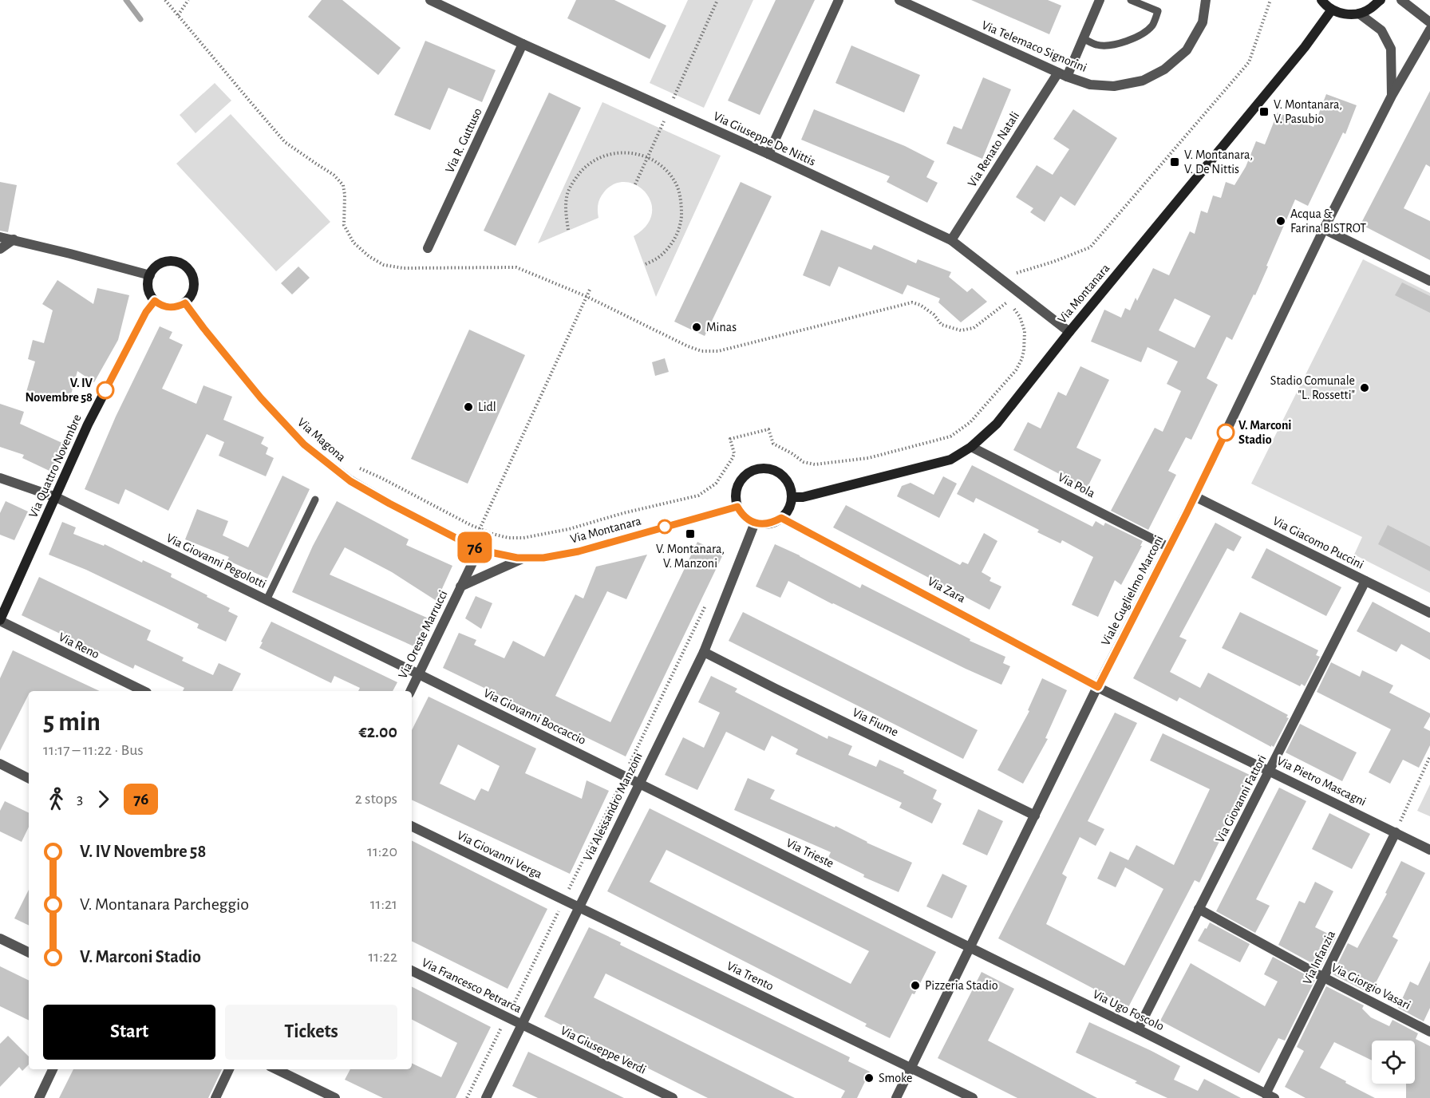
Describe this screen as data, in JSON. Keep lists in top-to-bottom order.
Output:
{
  "streets": {
    "main road": ["Via Montanara", "Via Magona", "Via Quattro Novembre"],
    "street": [
      "Via Telemaco Signorini",
      "Via Giuseppe De Nittis",
      "Via R. Guttuso",
      "Via Renato Natali",
      "Via Pola",
      "Via Giacomo Puccini",
      "Via Giovanni Pegolotti",
      "Via Zara",
      "Viale Guglielmo Marconi",
      "Via Oreste Marrucci",
      "Via Reno",
      "Via Giovanni Boccaccio",
      "Via Fiume",
      "Via Pietro Mascagni",
      "Via Giovanni Fattori",
      "Via Alessandro Manzoni",
      "Via Trieste",
      "Via Giovanni Verga",
      "Via Infanzia",
      "Via Trento",
      "Via Francesco Petrarca",
      "Via Giorgio Vasari",
      "Via Ugo Foscolo",
      "Via Giuseppe Verdi"
    ]
  },
  "crossings": [
    ["Via Telemaco Signorini", "Via Renato Natali"],
    ["Via Giuseppe De Nittis", "Via R. Guttuso"],
    ["Via Giuseppe De Nittis", "Via Renato Natali"],
    ["Via Giuseppe De Nittis", "Via Montanara"],
    ["Via Montanara", "Via Magona"],
    ["Via Montanara", "Via Pola"],
    ["Via Montanara", "Via Zara"],
    ["Via Montanara", "Via Oreste Marrucci"],
    ["Via Montanara", "Via Alessandro Manzoni"],
    ["Via Magona", "Via Quattro Novembre"],
    ["Via Magona", "Via Oreste Marrucci"],
    ["Via Quattro Novembre", "Via Giovanni Pegolotti"],
    ["Via Quattro Novembre", "Via Reno"],
    ["Via Pola", "Viale Guglielmo Marconi"],
    ["Via Giacomo Puccini", "Viale Guglielmo Marconi"],
    ["Via Giacomo Puccini", "Via Giovanni Fattori"],
    ["Via Giovanni Pegolotti", "Via Oreste Marrucci"],
    ["Via Giovanni Pegolotti", "Via Giovanni Boccaccio"],
    ["Via Zara", "Viale Guglielmo Marconi"],
    ["Via Zara", "Via Pietro Mascagni"],
    ["Via Zara", "Via Alessandro Manzoni"],
    ["Viale Guglielmo Marconi", "Via Fiume"],
    ["Viale Guglielmo Marconi", "Via Pietro Mascagni"],
    ["Viale Guglielmo Marconi", "Via Trieste"],
    ["Viale Guglielmo Marconi", "Via Trento"],
    ["Viale Guglielmo Marconi", "Via Ugo Foscolo"],
    ["Via Oreste Marrucci", "Via Giovanni Boccaccio"],
    ["Via Giovanni Boccaccio", "Via Alessandro Manzoni"],
    ["Via Giovanni Boccaccio", "Via Trieste"],
    ["Via Fiume", "Via Alessandro Manzoni"],
    ["Via Pietro Mascagni", "Via Giovanni Fattori"],
    ["Via Pietro Mascagni", "Via Infanzia"],
    ["Via Giovanni Fattori", "Via Giorgio Vasari"],
    ["Via Giovanni Fattori", "Via Ugo Foscolo"],
    ["Via Alessandro Manzoni", "Via Trieste"],
    ["Via Alessandro Manzoni", "Via Giovanni Verga"],
    ["Via Alessandro Manzoni", "Via Trento"],
    ["Via Alessandro Manzoni", "Via Francesco Petrarca"],
    ["Via Alessandro Manzoni", "Via Giuseppe Verdi"],
    ["Via Trieste", "Via Ugo Foscolo"],
    ["Via Giovanni Verga", "Via Trento"],
    ["Via Infanzia", "Via Giorgio Vasari"],
    ["Via Infanzia", "Via Ugo Foscolo"],
    ["Via Francesco Petrarca", "Via Giuseppe Verdi"]
  ],
  "places": {
    "transit": ["V. Montanara, V. Pasubio", "V. Montanara, V. De Nittis", "V. Montanara, V. Manzoni"],
    "other": [
      "Acqua & Farina BISTROT",
      "Minas",
      "Stadio Comunale \"L. Rossetti\"",
      "V. IV Novembre 58",
      "Lidl",
      "V. Marconi Stadio",
      "Pizzeria Stadio",
      "Smoke"
    ]
  },
  "lines": ["bus line 76"],
  "page": {
    "on_map": "76",
    "heading": ["5 min", "11:17 – 11:22 · Bus", "€2.00"],
    "legs": ["3", "76", "2 stops"],
    "list": [
      {
        "name": "V. IV Novembre 58",
        "value": "11:20"
      },
      {
        "name": "V. Montanara Parcheggio",
        "value": "11:21"
      },
      {
        "name": "V. Marconi Stadio",
        "value": "11:22"
      }
    ],
    "buttons": ["Start", "Tickets"]
  }
}
